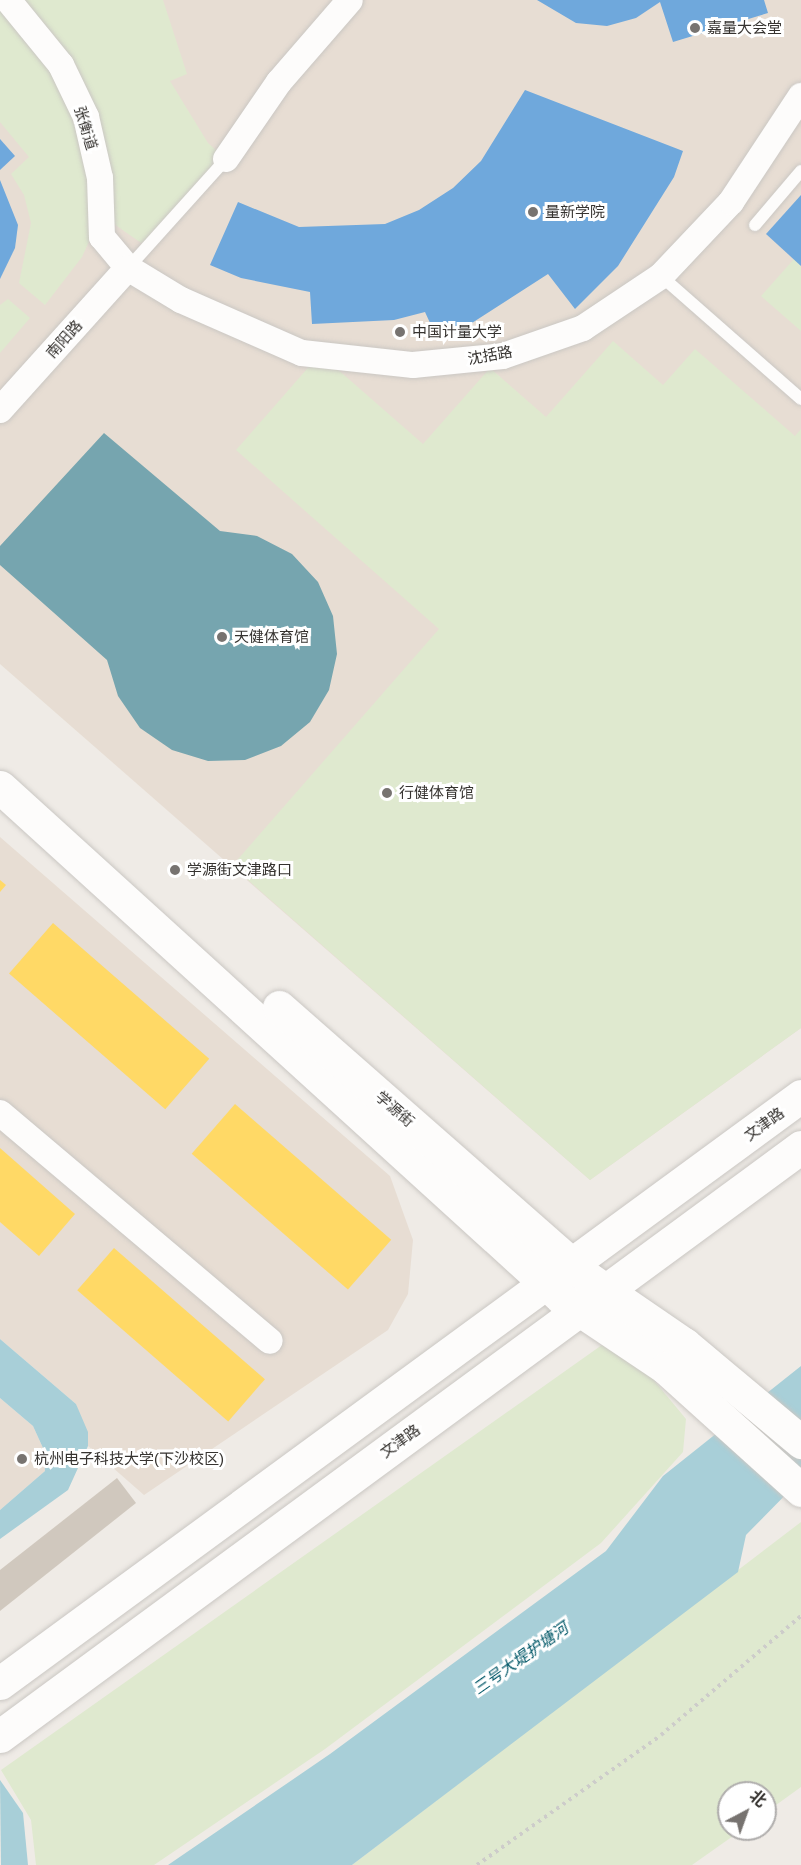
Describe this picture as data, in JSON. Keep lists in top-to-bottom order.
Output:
{
  "streets": {
    "main road": ["学源街", "文津路"],
    "street": ["张衡道", "南阳路", "沈括路"]
  },
  "crossings": [
    ["张衡道", "南阳路"],
    ["张衡道", "沈括路"],
    ["南阳路", "沈括路"],
    ["学源街", "文津路"]
  ],
  "water": ["三号大堤护塘河"],
  "places": [
    "嘉量大会堂",
    "量新学院",
    "中国计量大学",
    "天健体育馆",
    "行健体育馆",
    "学源街文津路口",
    "杭州电子科技大学(下沙校区)"
  ],
  "north": "top right"
}
